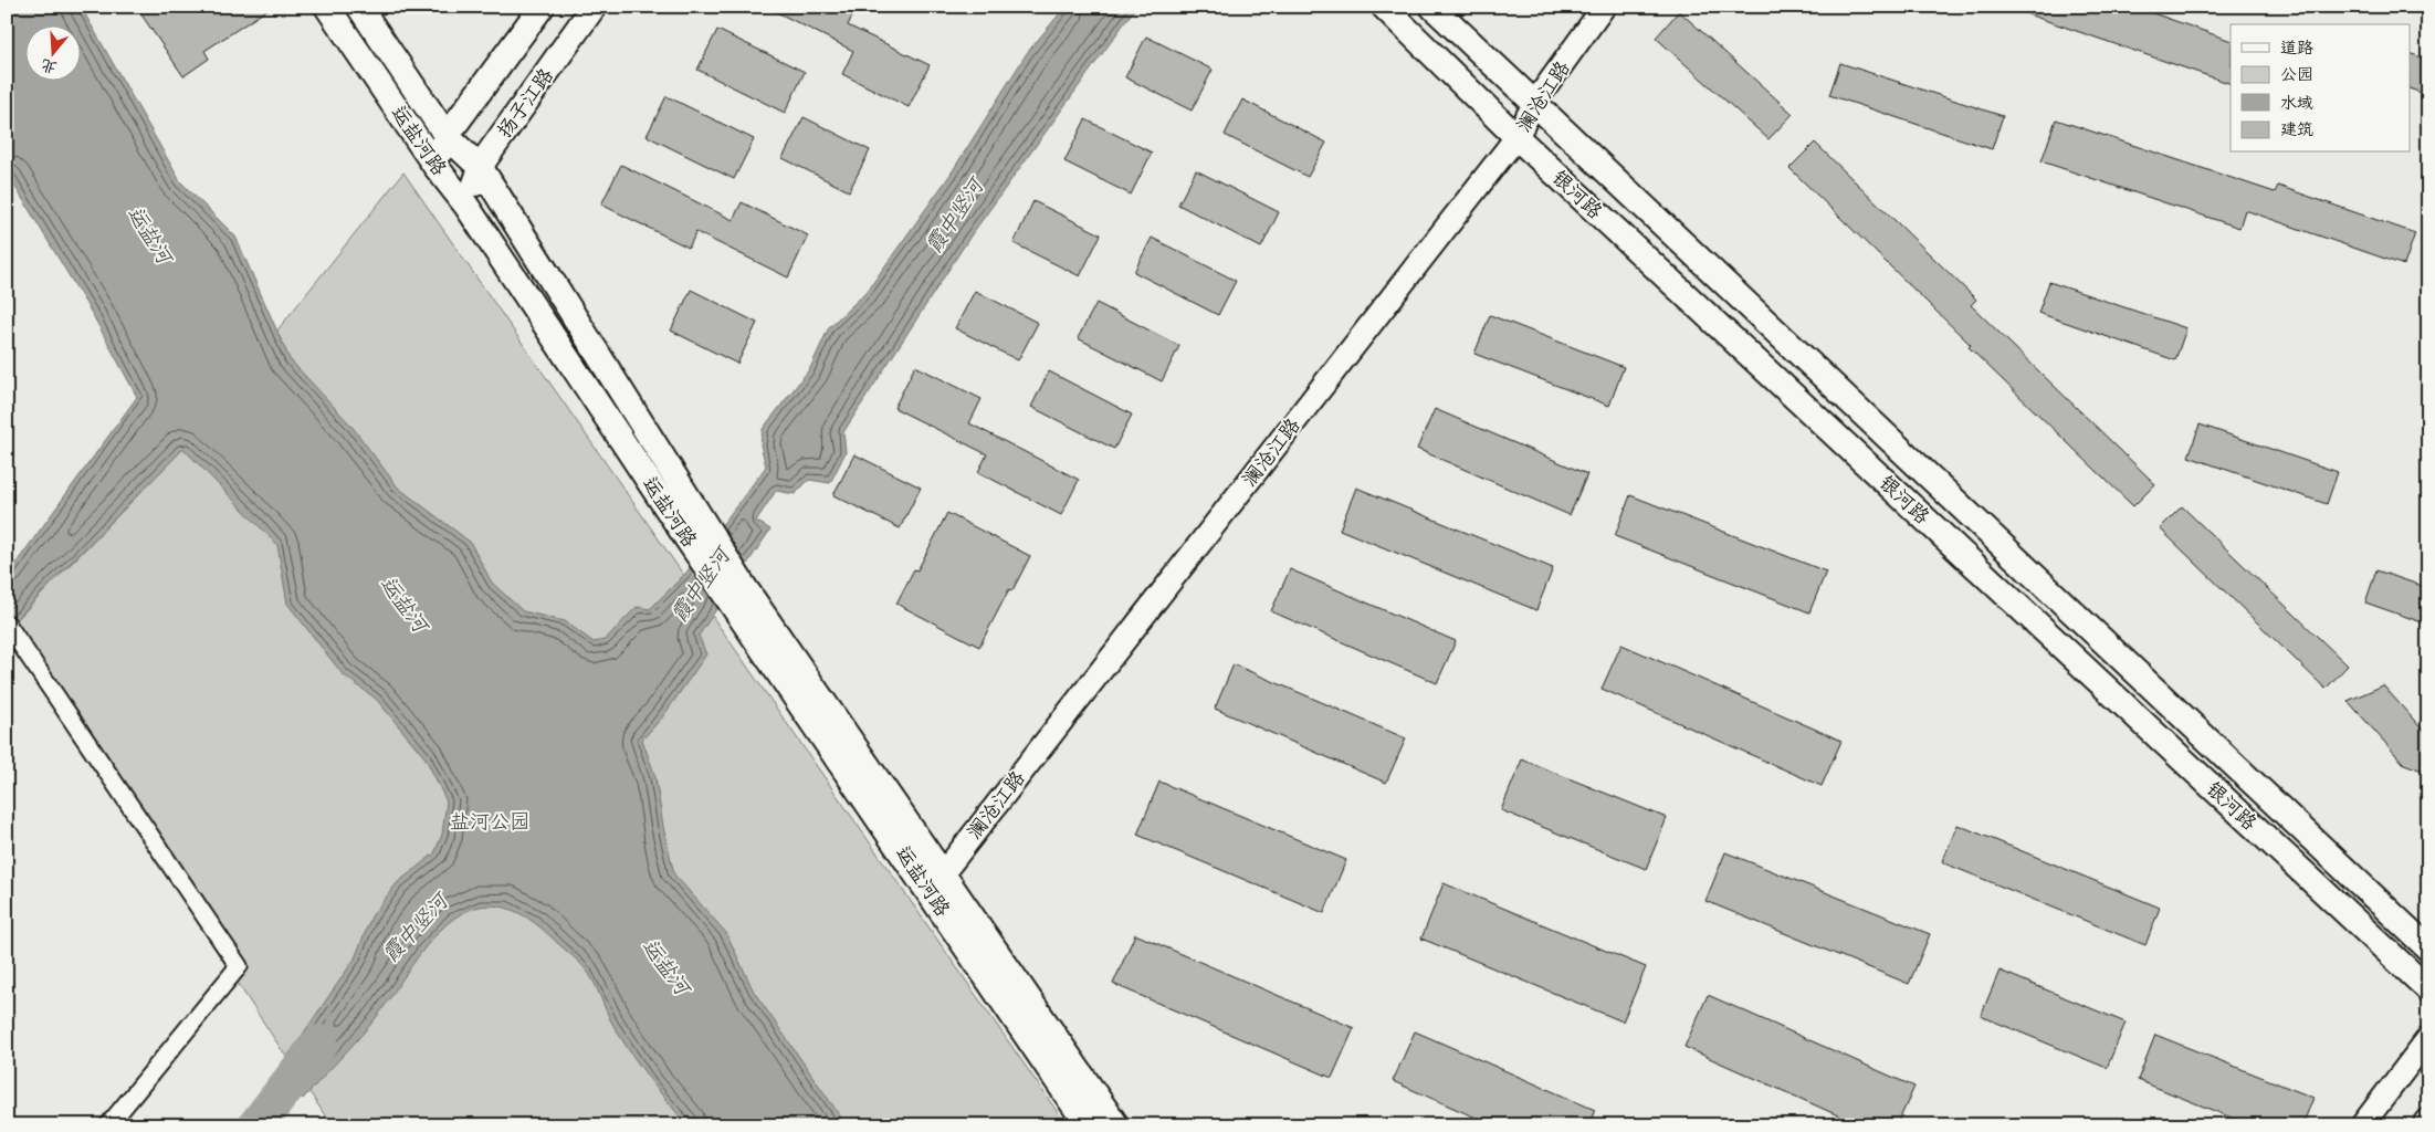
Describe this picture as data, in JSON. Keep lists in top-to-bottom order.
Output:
{
  "streets": {
    "main road": ["扬子江路", "运盐河路", "银河路"],
    "street": ["澜沧江路"]
  },
  "crossings": [
    ["澜沧江路", "运盐河路"],
    ["澜沧江路", "银河路"],
    ["扬子江路", "运盐河路"]
  ],
  "water": ["霞中竖河", "运盐河"],
  "parks": ["盐河公园"],
  "legend": [
    "道路",
    "公园",
    "水域",
    "建筑"
  ],
  "north": "bottom"
}
